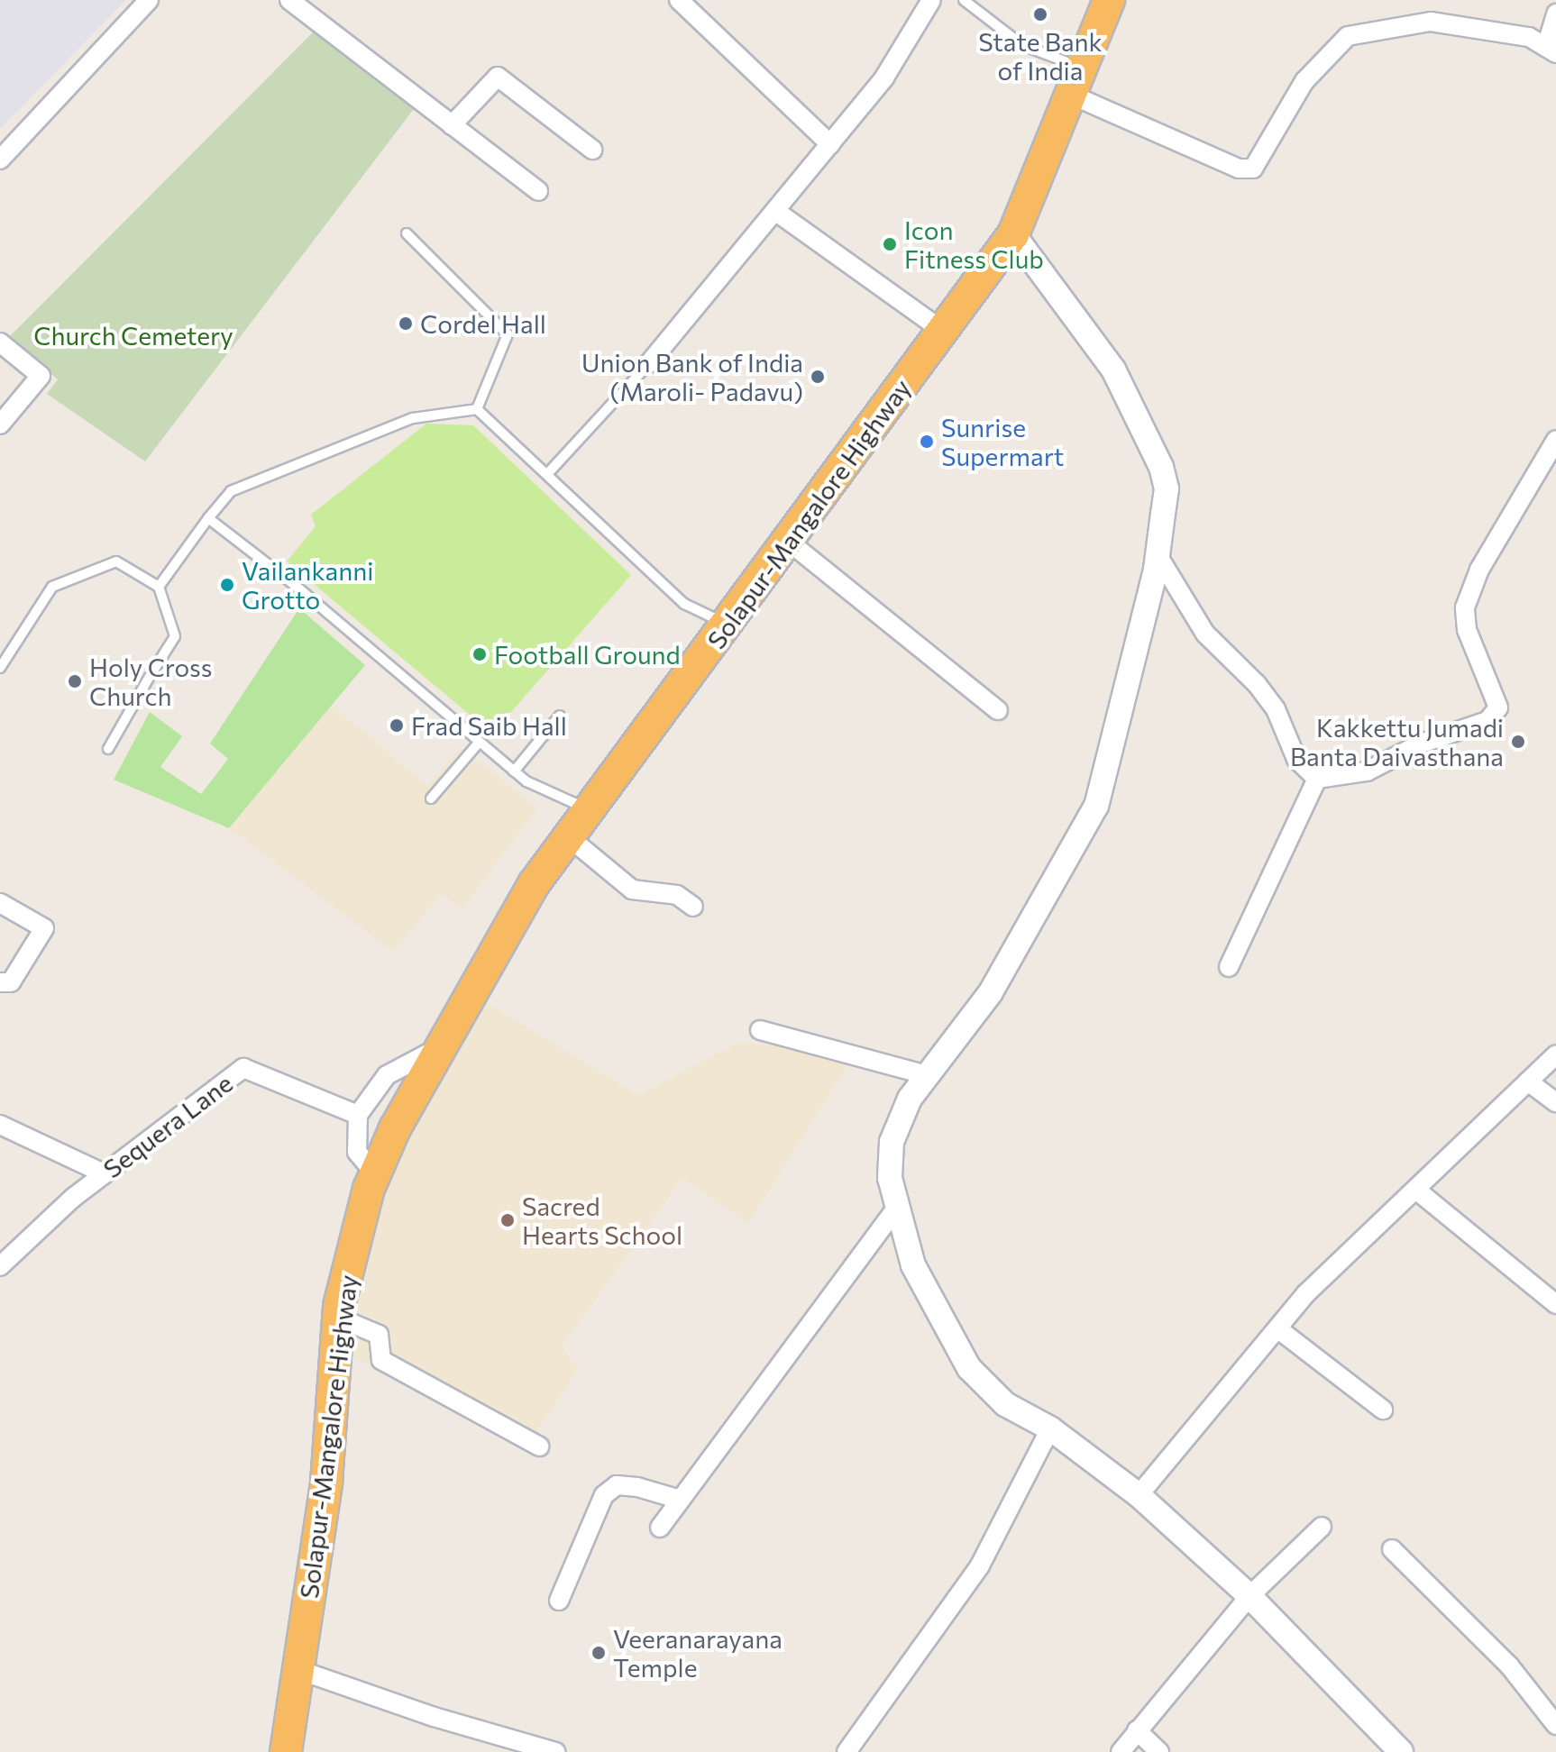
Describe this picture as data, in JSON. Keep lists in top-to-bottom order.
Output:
{
  "streets": {
    "highway": ["Solapur-Mangalore Highway"],
    "street": ["Sequera Lane"]
  },
  "parks": ["Church Cemetery"],
  "places": [
    "State Bank of India",
    "Icon Fitness Club",
    "Cordel Hall",
    "Union Bank of India (Maroli- Padavu)",
    "Sunrise Supermart",
    "Vailankanni Grotto",
    "Football Ground",
    "Holy Cross Church",
    "Frad Saib Hall",
    "Kakkettu Jumadi Banta Daivasthana",
    "Sacred Hearts School",
    "Veeranarayana Temple"
  ]
}
